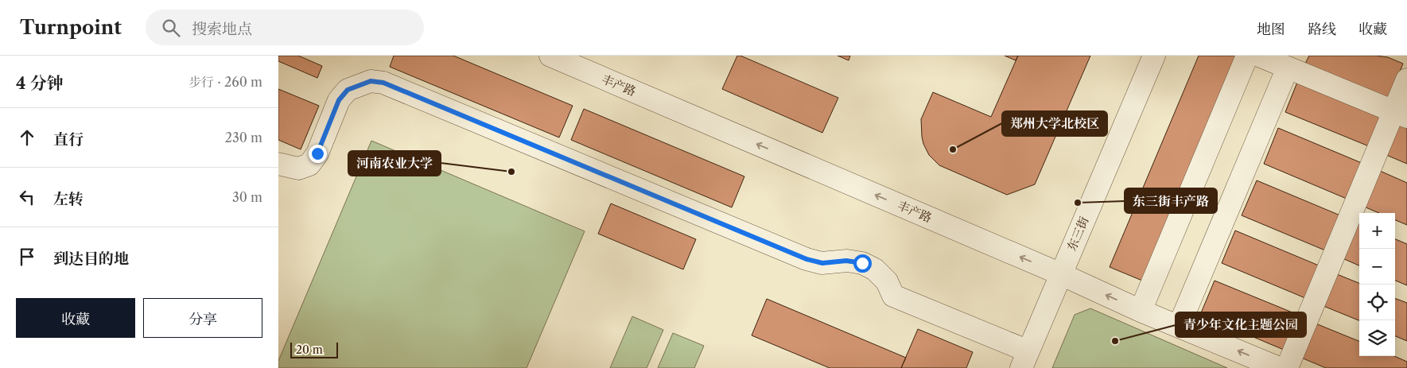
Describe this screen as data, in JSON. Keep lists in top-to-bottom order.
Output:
{
  "streets": {
    "street": ["丰产路", "东三街"]
  },
  "crossings": [
    ["丰产路", "东三街"]
  ],
  "one_way": ["丰产路"],
  "places": [
    "郑州大学北校区",
    "河南农业大学",
    "东三街丰产路",
    "青少年文化主题公园"
  ],
  "scale_bar": "20 m",
  "page": {
    "header": "Turnpoint",
    "search": "搜索地点",
    "nav": ["地图", "路线", "收藏"],
    "heading": ["4 分钟", "步行 · 260 m"],
    "list": [
      ["直行", "230 m"],
      ["左转", "30 m"],
      "到达目的地"
    ],
    "map_buttons": ["+", "−"],
    "buttons": ["收藏", "分享"],
    "scale": "20 m"
  }
}
